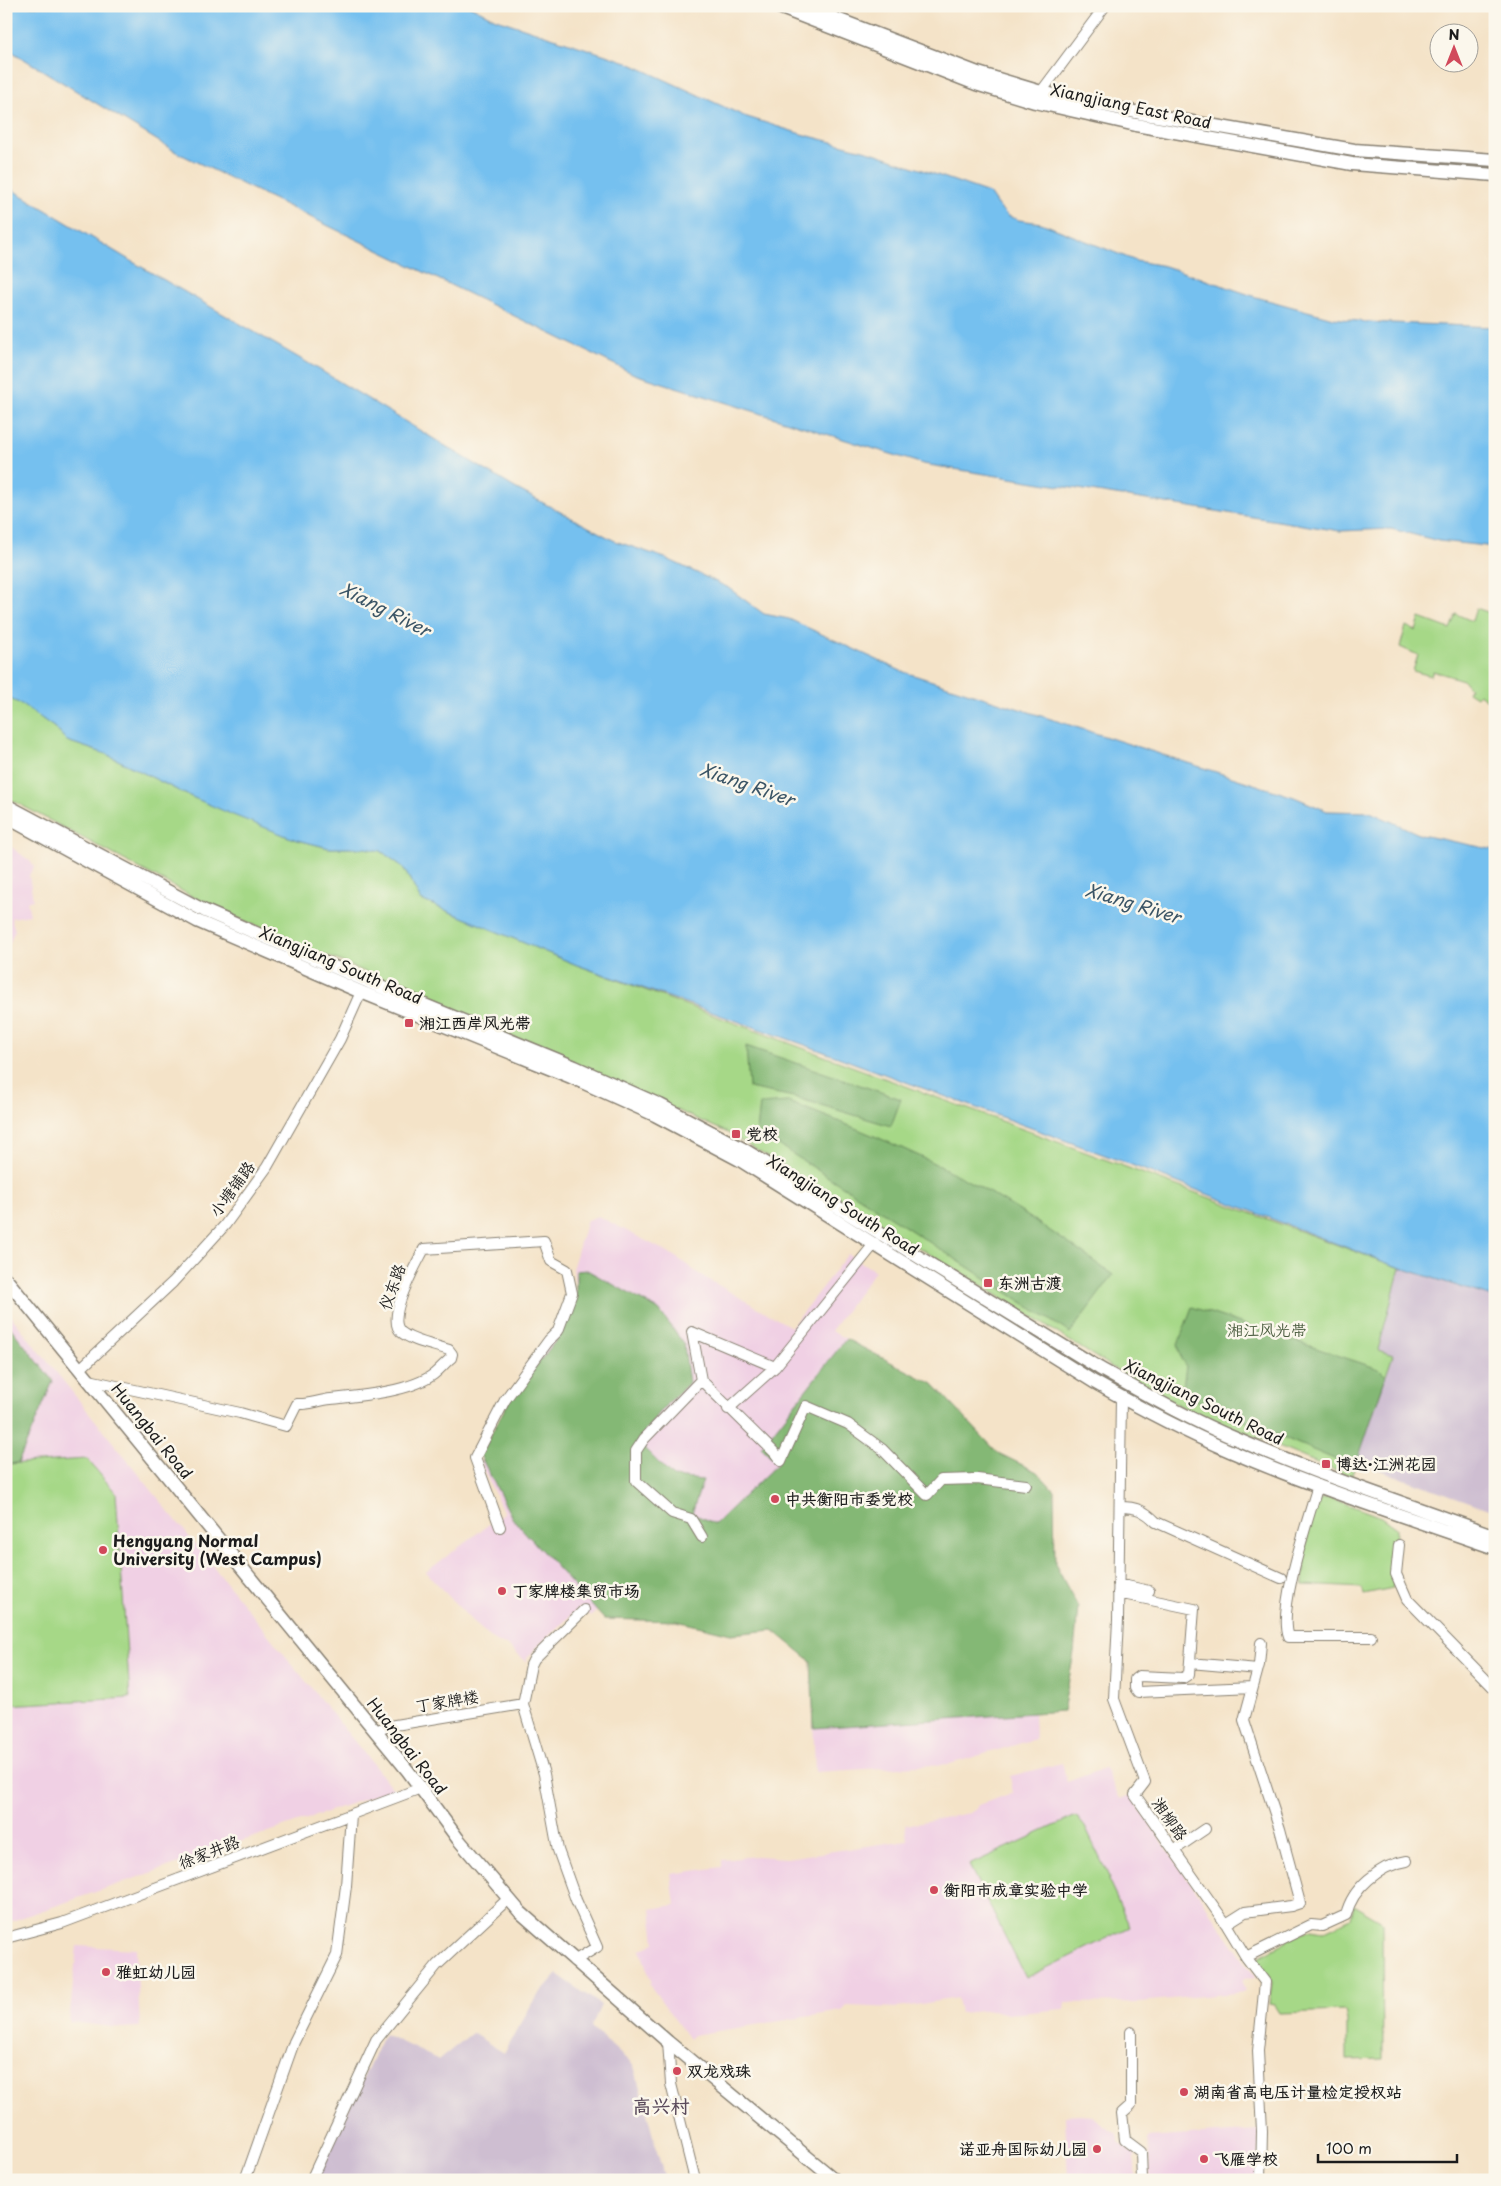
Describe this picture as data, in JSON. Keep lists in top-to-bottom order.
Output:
{
  "streets": {
    "main road": ["Xiangjiang East Road", "Xiangjiang South Road", "Huangbai Road"],
    "street": [
      "小塘铺路",
      "仪东路",
      "丁家牌楼",
      "湘柳路",
      "徐家井路"
    ]
  },
  "crossings": [
    ["Xiangjiang South Road", "小塘铺路"],
    ["Xiangjiang South Road", "湘柳路"],
    ["小塘铺路", "Huangbai Road"],
    ["仪东路", "Huangbai Road"],
    ["Huangbai Road", "丁家牌楼"],
    ["Huangbai Road", "徐家井路"]
  ],
  "districts": ["高兴村"],
  "water": ["Xiang River"],
  "parks": ["湘江风光带"],
  "places": {
    "transit": [
      "湘江西岸风光带",
      "党校",
      "东洲古渡",
      "博达·江洲花园"
    ],
    "other": [
      "中共衡阳市委党校",
      "Hengyang Normal University (West Campus)",
      "丁家牌楼集贸市场",
      "衡阳市成章实验中学",
      "雅虹幼儿园",
      "双龙戏珠",
      "湖南省高电压计量检定授权站",
      "诺亚舟国际幼儿园",
      "飞雁学校"
    ]
  },
  "scale_bar": "100 m",
  "north": "top"
}
